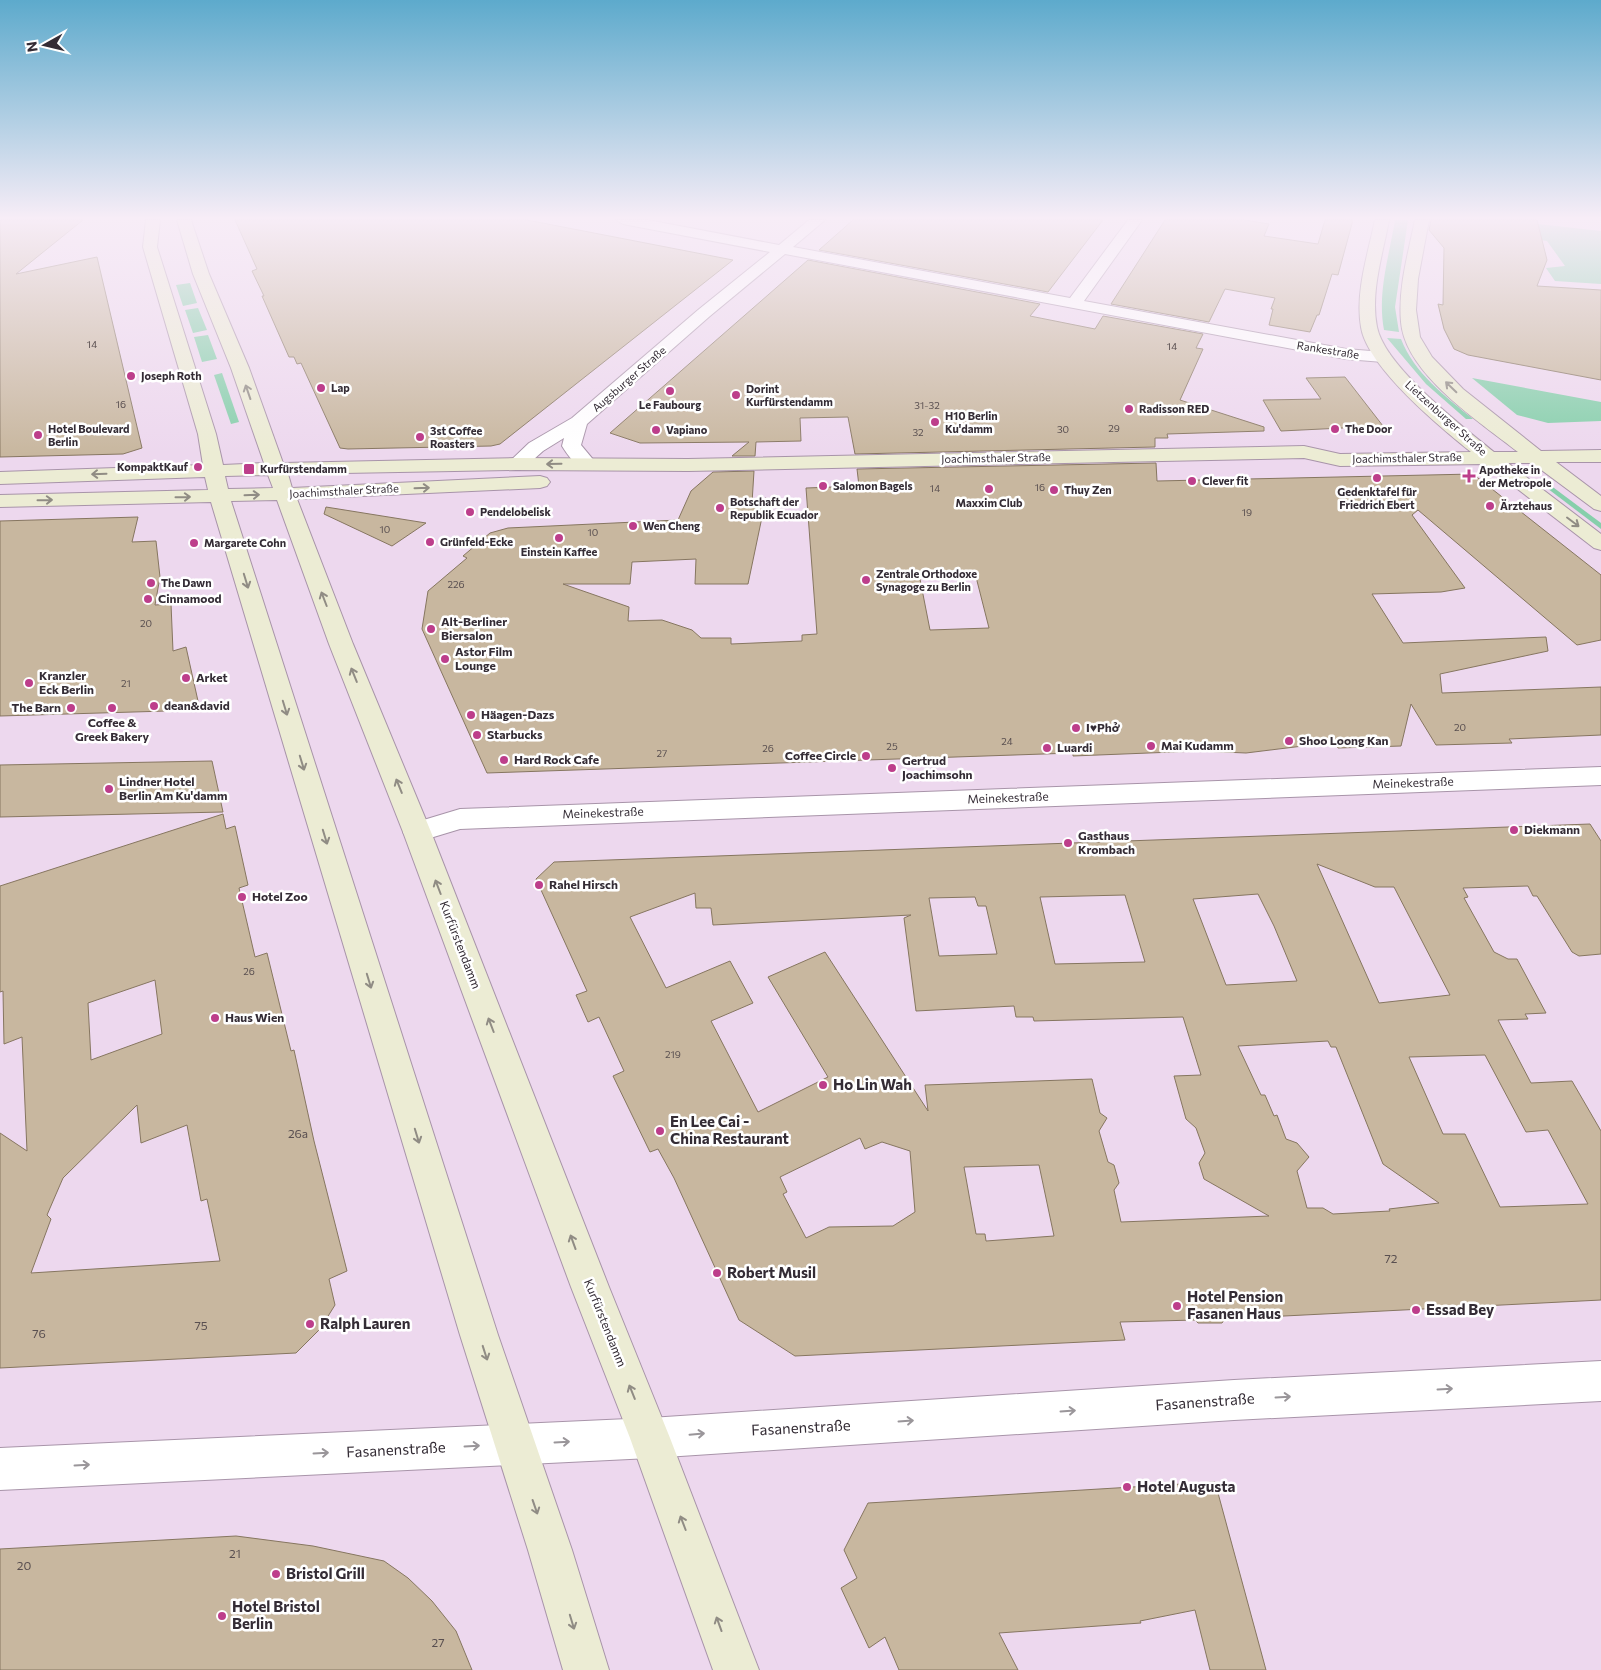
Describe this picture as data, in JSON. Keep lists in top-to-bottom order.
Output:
{
  "streets": {
    "main road": ["Lietzenburger Straße", "Joachimsthaler Straße", "Kurfürstendamm"],
    "street": [
      "Rankestraße",
      "Augsburger Straße",
      "Meinekestraße",
      "Fasanenstraße"
    ]
  },
  "crossings": [
    ["Rankestraße", "Lietzenburger Straße"],
    ["Augsburger Straße", "Joachimsthaler Straße"],
    ["Lietzenburger Straße", "Joachimsthaler Straße"],
    ["Joachimsthaler Straße", "Kurfürstendamm"],
    ["Meinekestraße", "Kurfürstendamm"],
    ["Kurfürstendamm", "Fasanenstraße"]
  ],
  "one_way": ["Fasanenstraße"],
  "places": {
    "other": [
      "Joseph Roth",
      "Lap",
      "Le Faubourg",
      "Dorint Kurfürstendamm",
      "Radisson RED",
      "H10 Berlin Ku'damm",
      "The Door",
      "Vapiano",
      "Hotel Boulevard Berlin",
      "3st Coffee Roasters",
      "KompaktKauf",
      "Gedenktafel für Friedrich Ebert",
      "Clever fit",
      "Salomon Bagels",
      "Maxxim Club",
      "Thuy Zen",
      "Ärztehaus",
      "Botschaft der Republik Ecuador",
      "Pendelobelisk",
      "Wen Cheng",
      "Einstein Kaffee",
      "Grünfeld-Ecke",
      "Margarete Cohn",
      "Zentrale Orthodoxe Synagoge zu Berlin",
      "The Dawn",
      "Cinnamood",
      "Alt-Berliner Biersalon",
      "Astor Film Lounge",
      "Arket",
      "Kranzler Eck Berlin",
      "dean&david",
      "The Barn",
      "Coffee & Greek Bakery",
      "Häagen-Dazs",
      "I♥Phở",
      "Starbucks",
      "Shoo Loong Kan",
      "Mai Kudamm",
      "Luardi",
      "Coffee Circle",
      "Hard Rock Cafe",
      "Gertrud Joachimsohn",
      "Lindner Hotel Berlin Am Ku'damm",
      "Diekmann",
      "Gasthaus Krombach",
      "Rahel Hirsch",
      "Hotel Zoo",
      "Haus Wien",
      "Ho Lin Wah",
      "En Lee Cai - China Restaurant",
      "Robert Musil",
      "Hotel Pension Fasanen Haus",
      "Essad Bey",
      "Ralph Lauren",
      "Hotel Augusta",
      "Bristol Grill",
      "Hotel Bristol Berlin"
    ],
    "transit": ["Kurfürstendamm"],
    "health": ["Apotheke in der Metropole"]
  },
  "house_numbers": [
    "14",
    "14",
    "16",
    "31-32",
    "29",
    "30",
    "32",
    "16",
    "14",
    "19",
    "10",
    "10",
    "226",
    "20",
    "21",
    "20",
    "24",
    "25",
    "26",
    "27",
    "26",
    "219",
    "26a",
    "72",
    "75",
    "76",
    "21",
    "20",
    "27"
  ],
  "north": "left"
}
